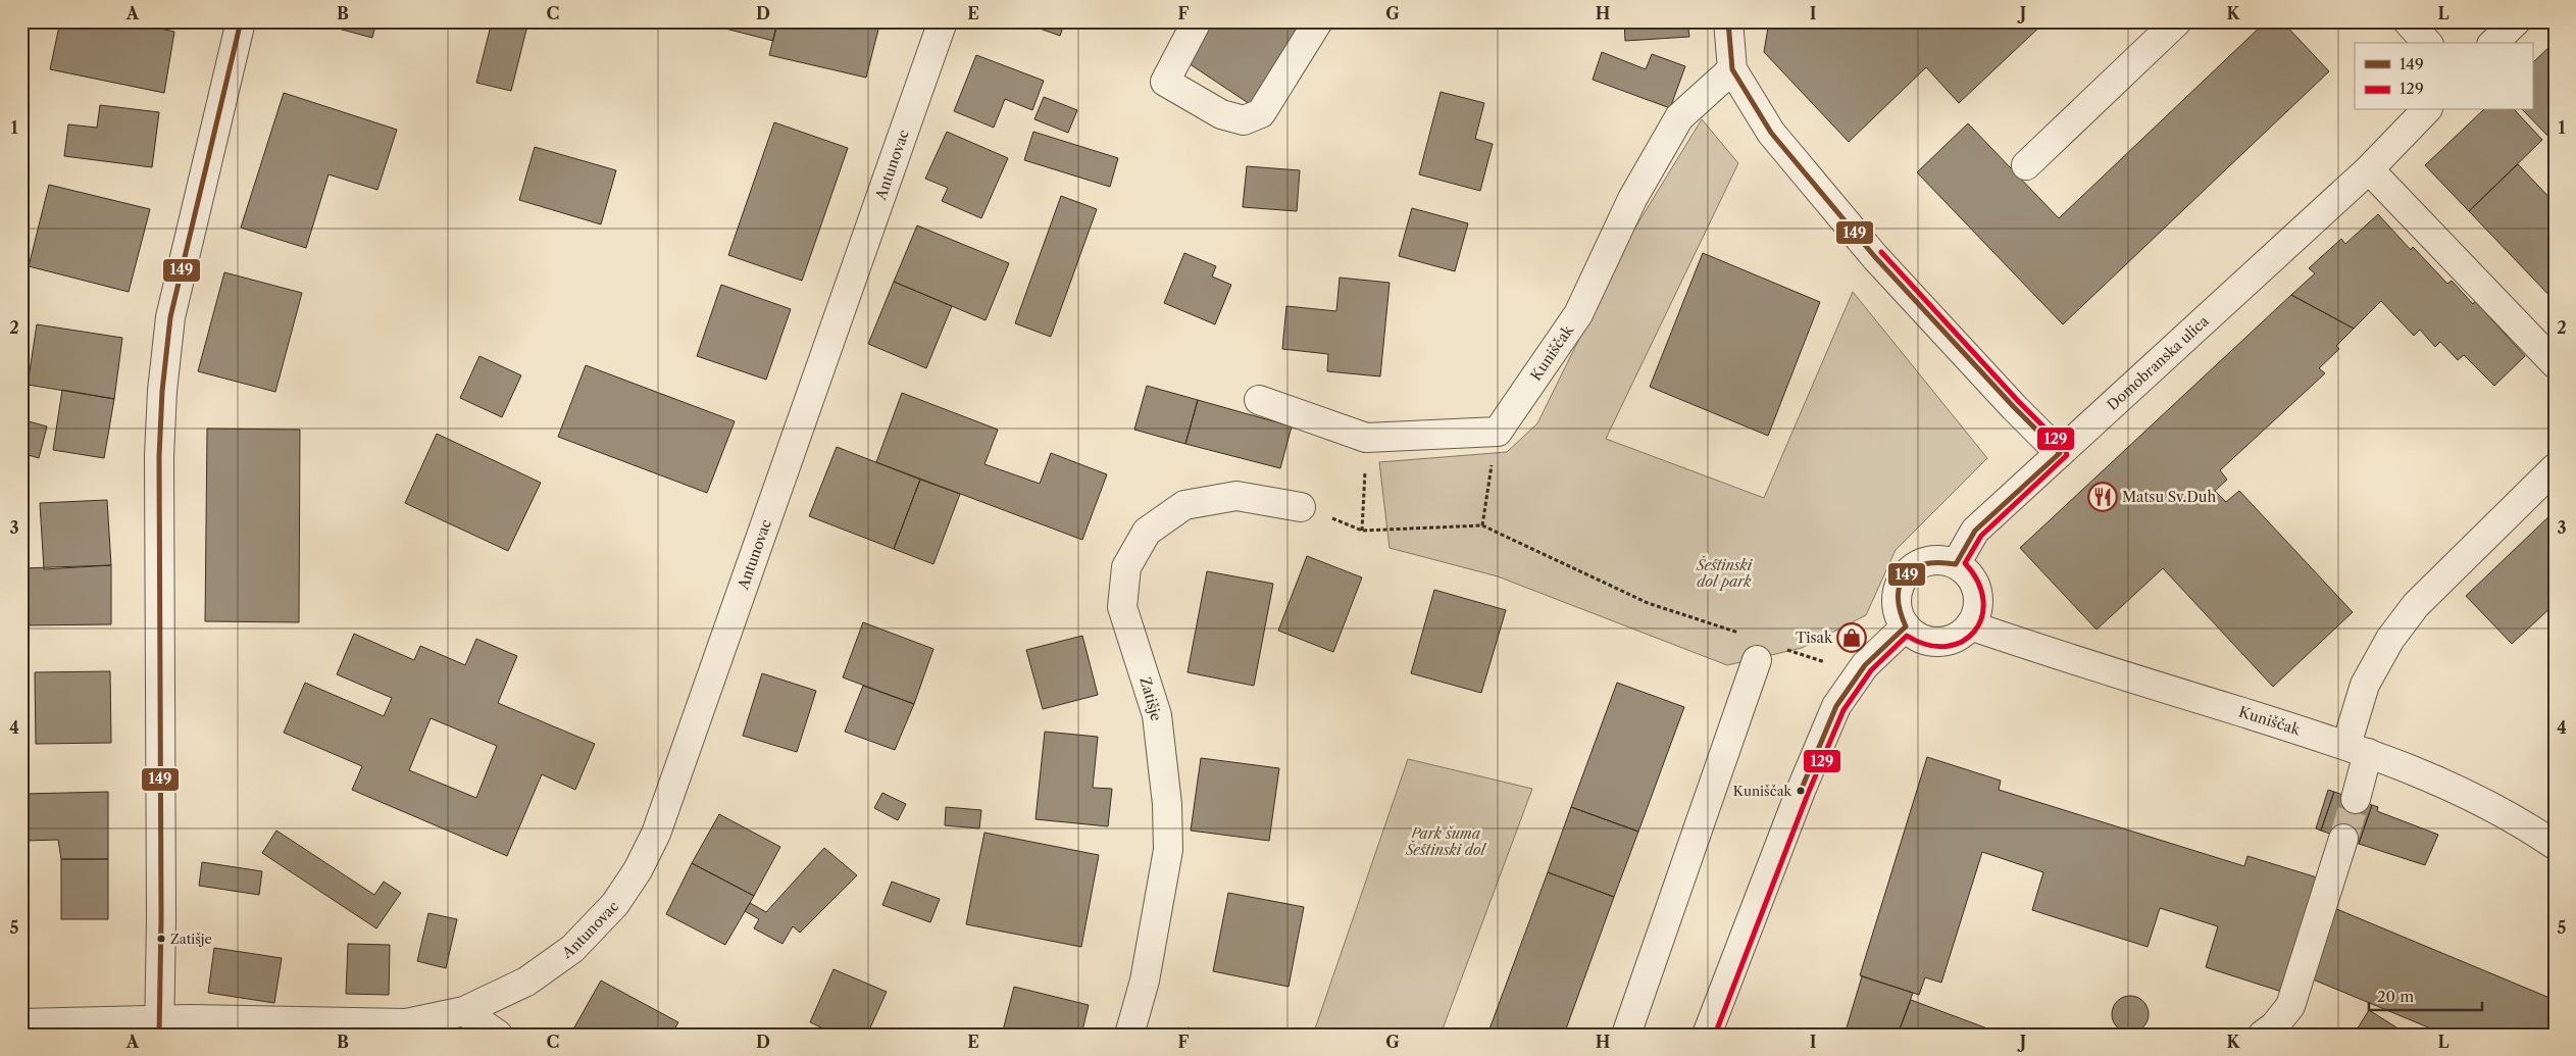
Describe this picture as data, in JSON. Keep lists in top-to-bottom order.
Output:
{
  "streets": {
    "street": [
      "Antunovac",
      "Kuniščak",
      "Domobranska ulica",
      "Zatišje"
    ]
  },
  "crossings": [
    ["Kuniščak", "Domobranska ulica"]
  ],
  "parks": ["Šestinski dol park", "Park šuma Šestinski dol"],
  "places": {
    "restaurant": ["Matsu Sv.Duh"],
    "shop": ["Tisak"],
    "other": ["Kuniščak", "Zatišje"]
  },
  "lines": ["transit line 149", "transit line 129"],
  "legend": ["149", "129"],
  "scale_bar": "20 m",
  "grid": {
    "columns": [
      "A",
      "B",
      "C",
      "D",
      "E",
      "F",
      "G",
      "H",
      "I",
      "J",
      "K",
      "L"
    ],
    "rows": [
      "1",
      "2",
      "3",
      "4",
      "5"
    ]
  }
}
